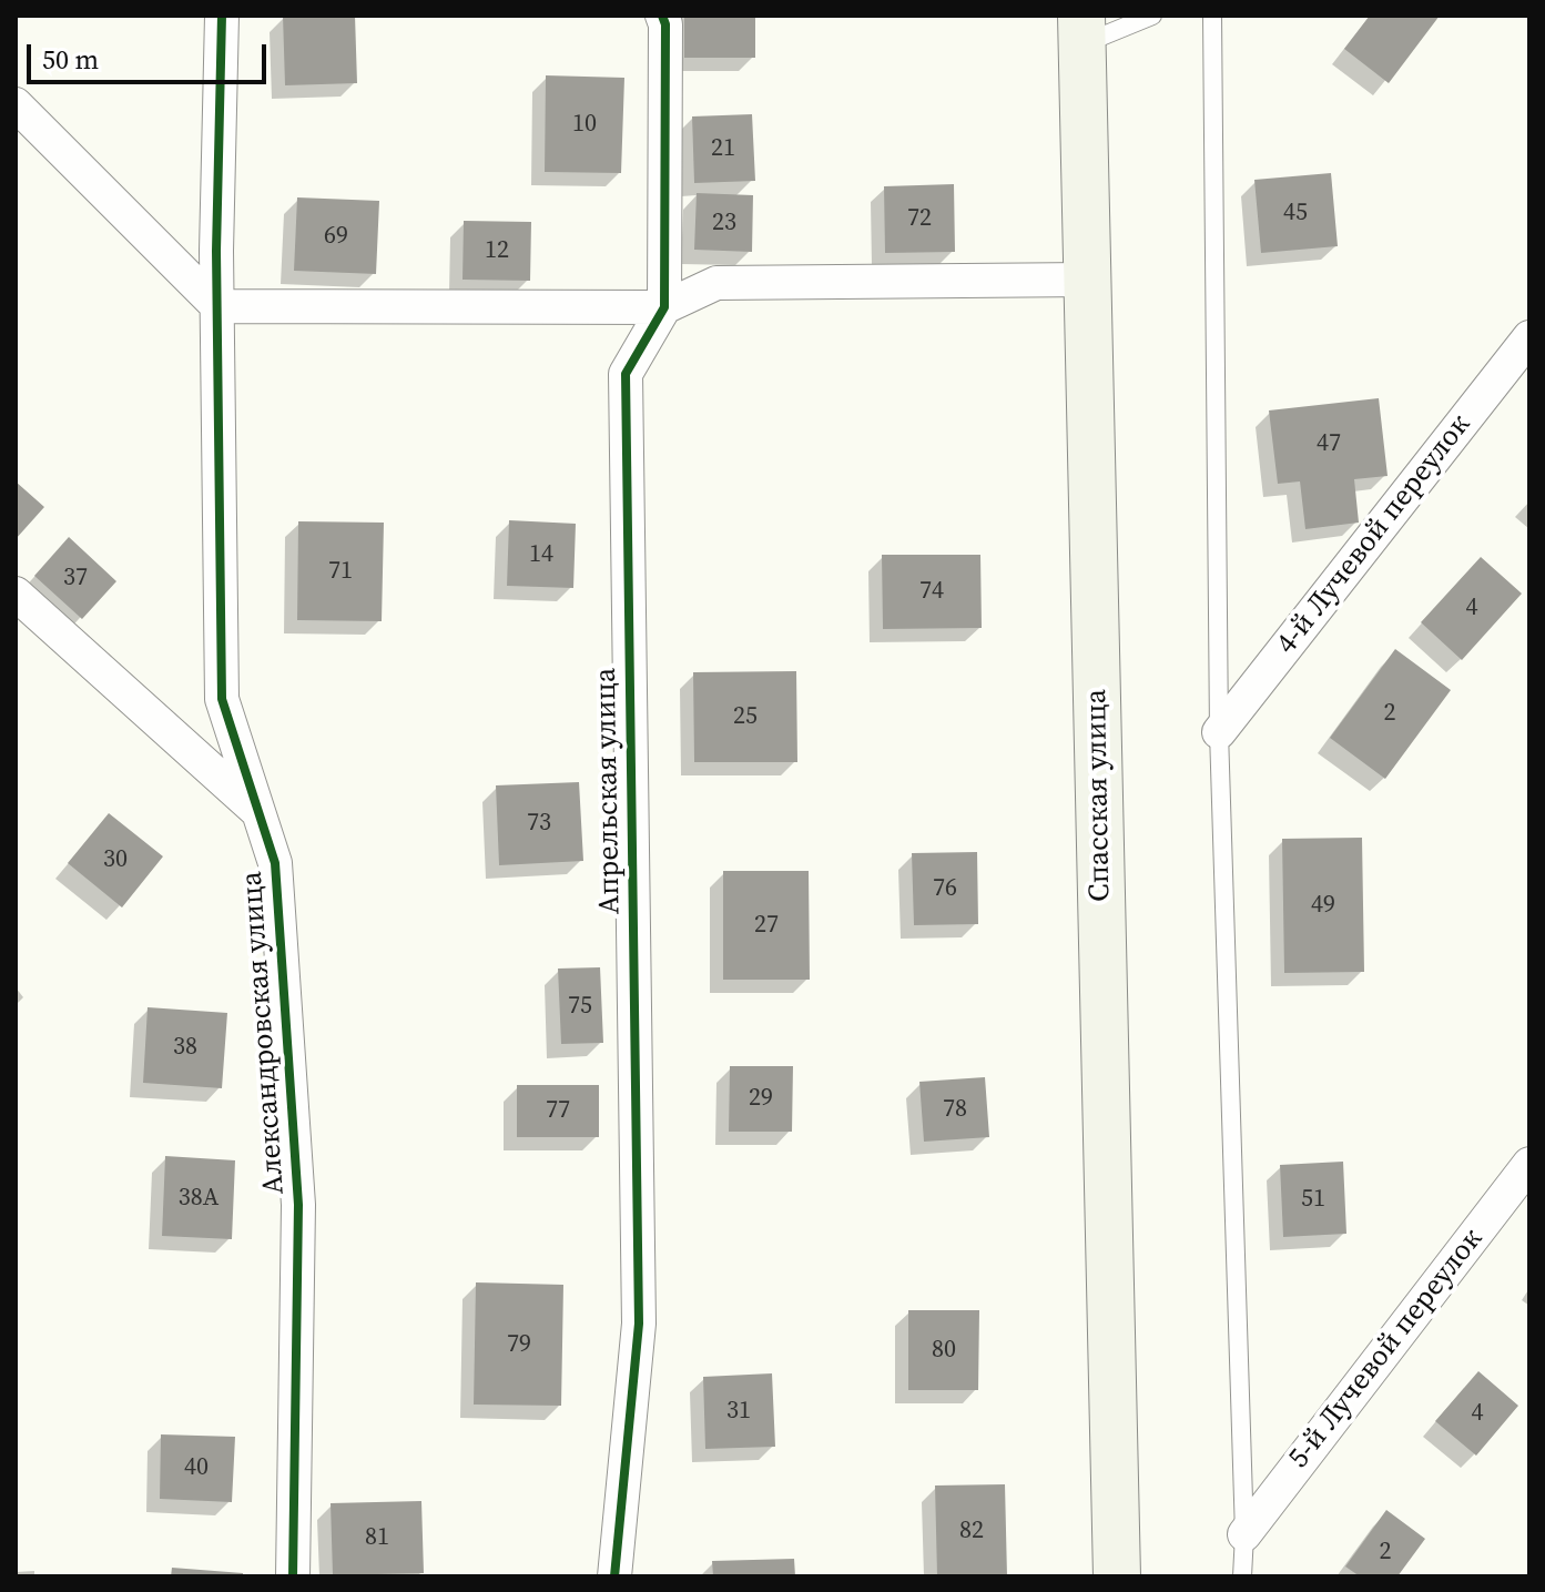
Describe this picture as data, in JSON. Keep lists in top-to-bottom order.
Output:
{
  "streets": {
    "street": [
      "4-й Лучевой переулок",
      "Апрельская улица",
      "Спасская улица",
      "Александровская улица",
      "5-й Лучевой переулок"
    ]
  },
  "house_numbers": [
    "10",
    "21",
    "45",
    "72",
    "23",
    "69",
    "12",
    "47",
    "14",
    "71",
    "37",
    "74",
    "4",
    "2",
    "25",
    "73",
    "30",
    "76",
    "49",
    "27",
    "75",
    "38",
    "29",
    "78",
    "77",
    "38А",
    "51",
    "79",
    "80",
    "31",
    "4",
    "40",
    "82",
    "81",
    "2"
  ],
  "scale_bar": "50 m"
}
